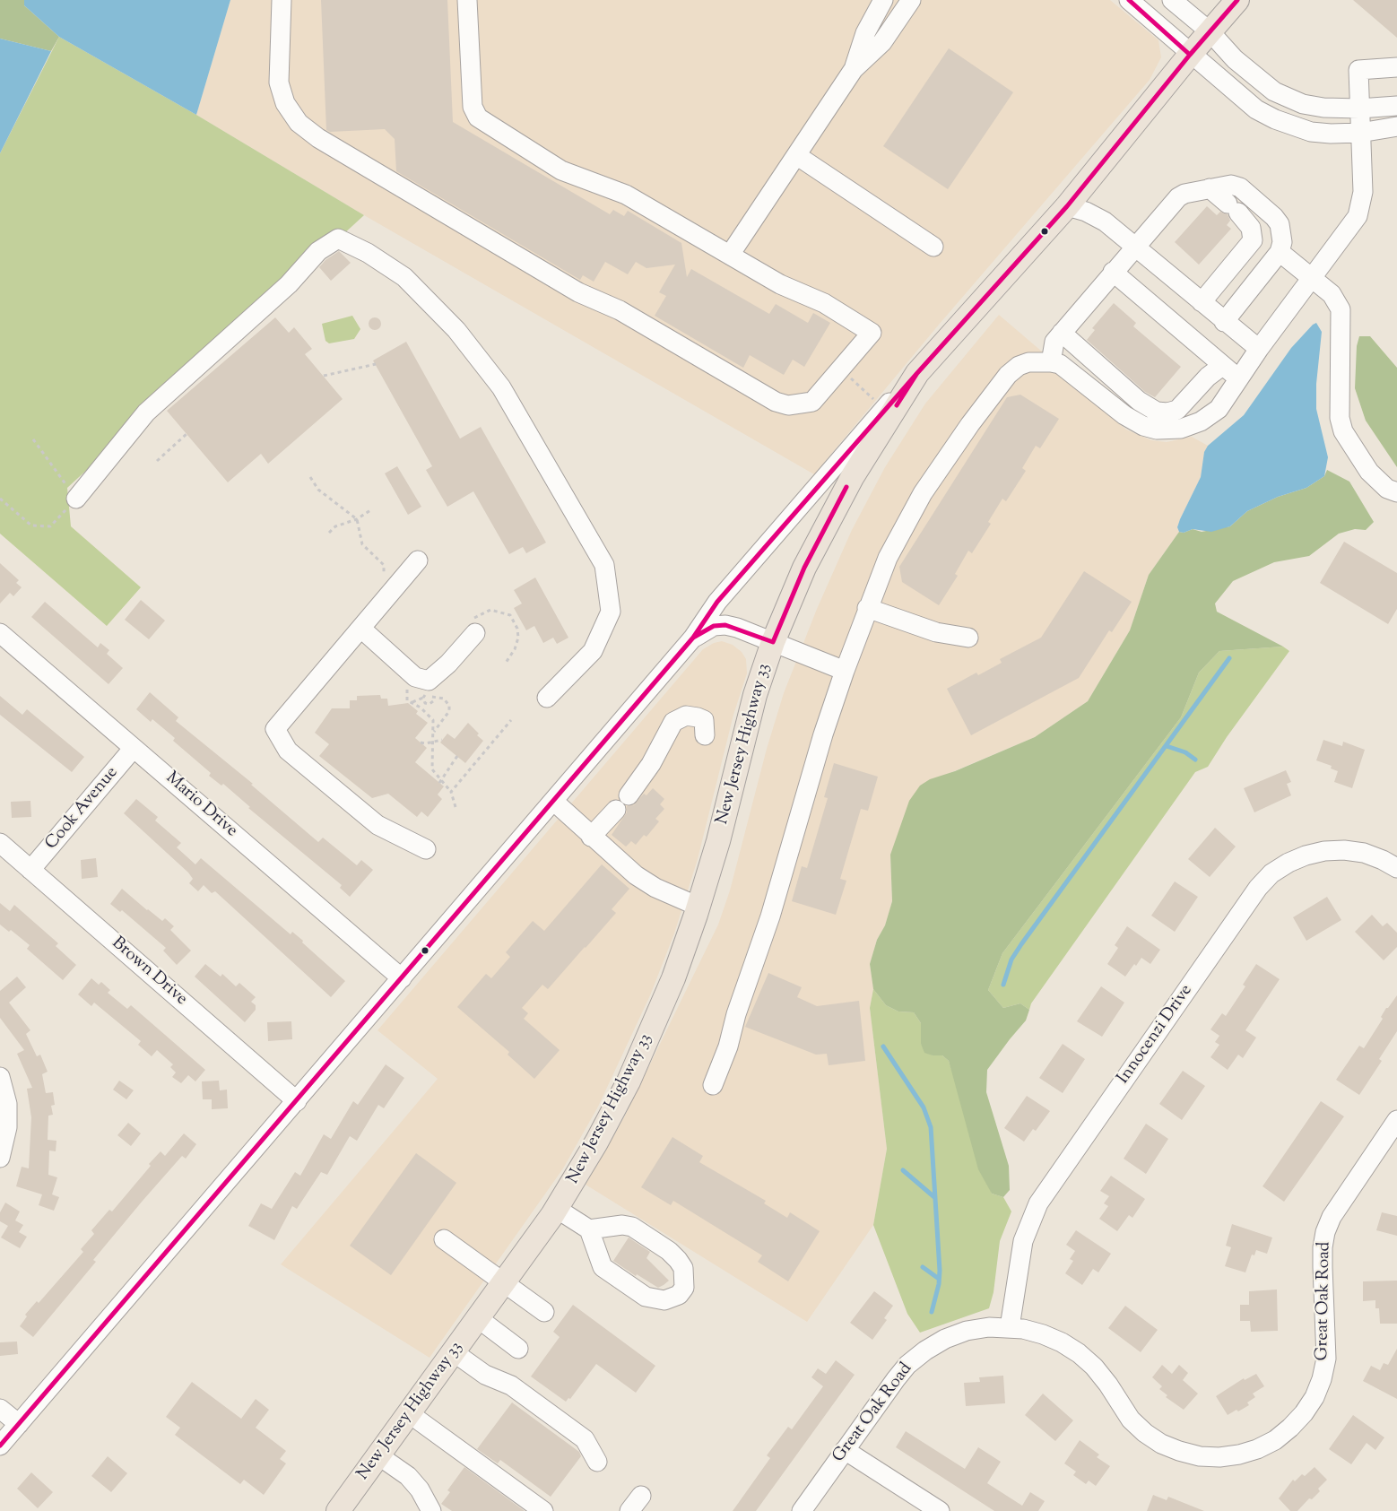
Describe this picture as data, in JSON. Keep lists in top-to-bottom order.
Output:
{
  "streets": {
    "main road": ["New Jersey Highway 33"],
    "street": [
      "Mario Drive",
      "Cook Avenue",
      "Brown Drive",
      "Innocenzi Drive",
      "Great Oak Road"
    ]
  },
  "crossings": [
    ["Mario Drive", "Cook Avenue"],
    ["Cook Avenue", "Brown Drive"],
    ["Innocenzi Drive", "Great Oak Road"]
  ]
}
